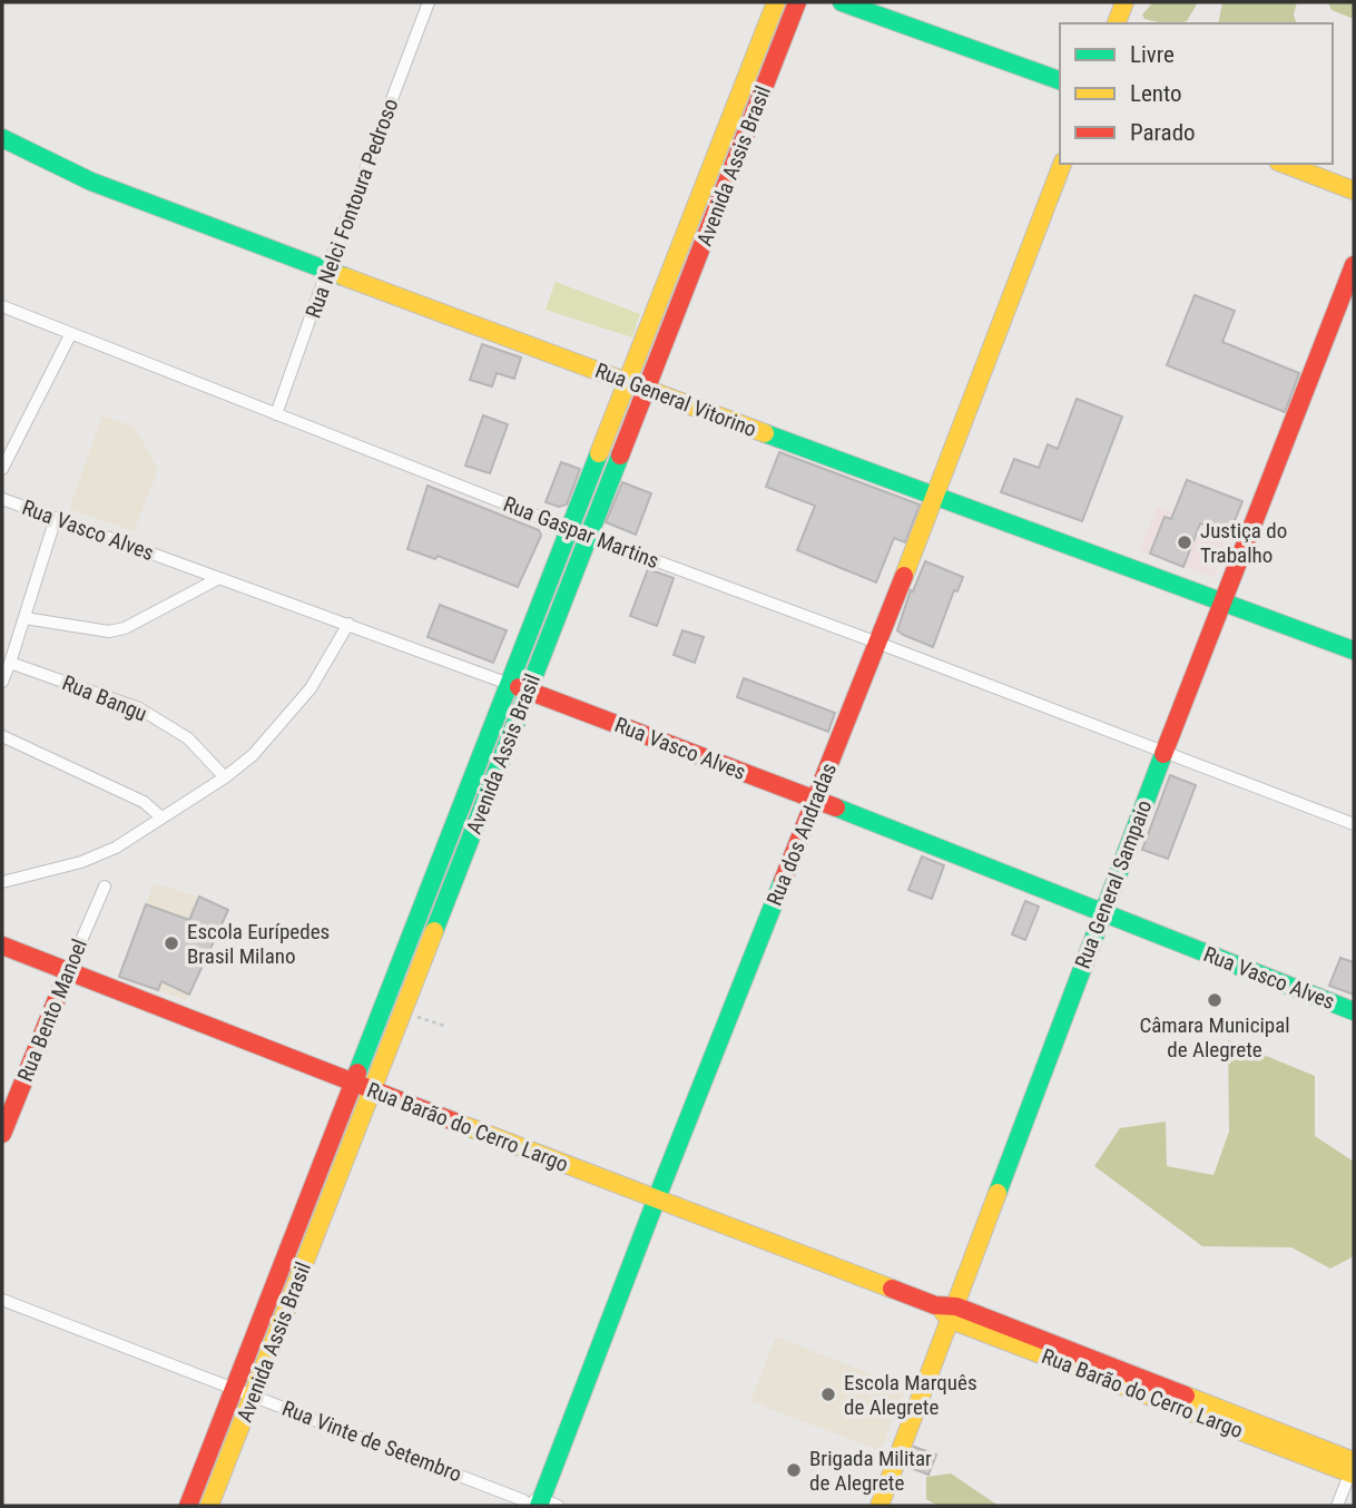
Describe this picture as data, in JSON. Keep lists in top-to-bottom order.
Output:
{
  "streets": {
    "street": [
      "Avenida Assis Brasil",
      "Rua Nelci Fontoura Pedroso",
      "Rua General Vitorino",
      "Rua Vasco Alves",
      "Rua Gaspar Martins",
      "Rua Bangu",
      "Rua dos Andradas",
      "Rua General Sampaio",
      "Rua Bento Manoel",
      "Rua Barão do Cerro Largo",
      "Rua Vinte de Setembro"
    ]
  },
  "crossings": [
    ["Avenida Assis Brasil", "Rua General Vitorino"],
    ["Avenida Assis Brasil", "Rua Vasco Alves"],
    ["Avenida Assis Brasil", "Rua Gaspar Martins"],
    ["Avenida Assis Brasil", "Rua Barão do Cerro Largo"],
    ["Avenida Assis Brasil", "Rua Vinte de Setembro"],
    ["Rua Nelci Fontoura Pedroso", "Rua General Vitorino"],
    ["Rua Nelci Fontoura Pedroso", "Rua Gaspar Martins"],
    ["Rua General Vitorino", "Rua dos Andradas"],
    ["Rua General Vitorino", "Rua General Sampaio"],
    ["Rua Vasco Alves", "Rua dos Andradas"],
    ["Rua Vasco Alves", "Rua General Sampaio"],
    ["Rua Gaspar Martins", "Rua dos Andradas"],
    ["Rua Gaspar Martins", "Rua General Sampaio"],
    ["Rua dos Andradas", "Rua Barão do Cerro Largo"],
    ["Rua dos Andradas", "Rua Vinte de Setembro"],
    ["Rua General Sampaio", "Rua Barão do Cerro Largo"],
    ["Rua Bento Manoel", "Rua Barão do Cerro Largo"]
  ],
  "places": [
    "Justiça do Trabalho",
    "Escola Eurípedes Brasil Milano",
    "Câmara Municipal de Alegrete",
    "Escola Marquês de Alegrete",
    "Brigada Militar de Alegrete"
  ],
  "legend": ["Livre", "Lento", "Parado"]
}
